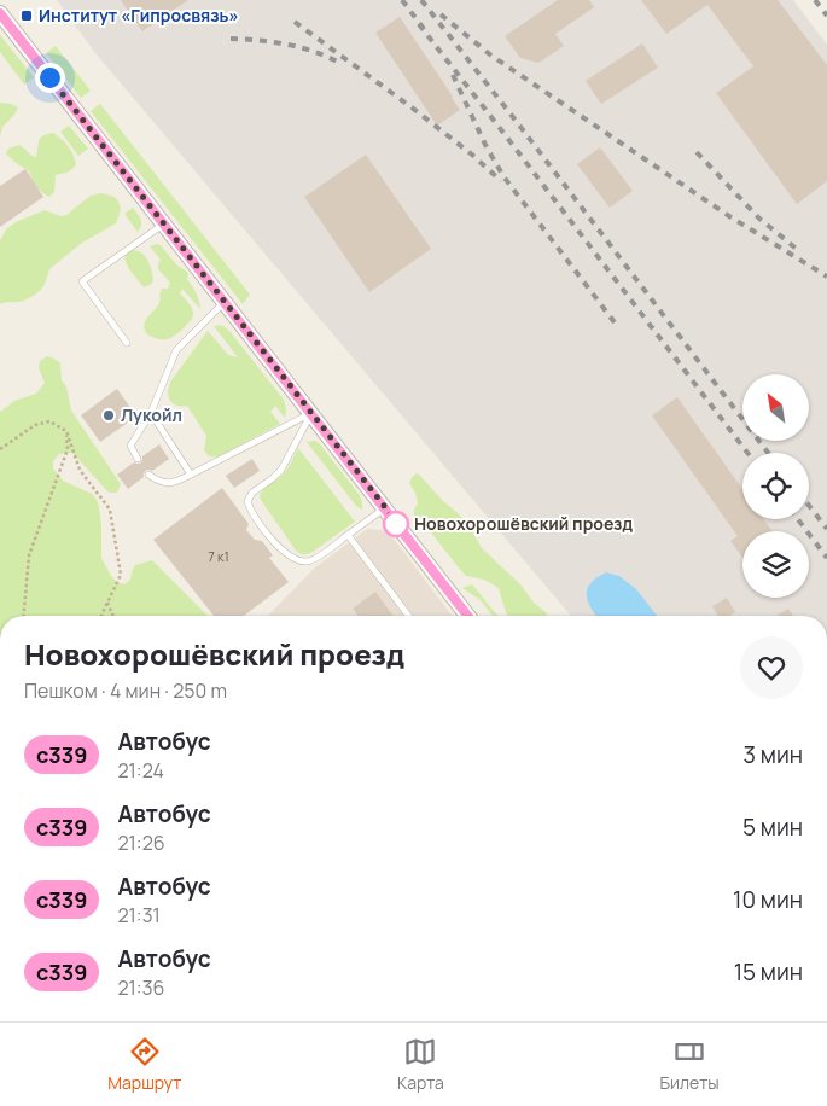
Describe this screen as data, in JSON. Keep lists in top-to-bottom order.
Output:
{
  "places": {
    "transit": ["Институт «Гипросвязь»"],
    "other": ["Лукойл", "Новохорошёвский проезд"]
  },
  "lines": ["bus line с339"],
  "house_numbers": ["7 к1"],
  "north": "top left",
  "page": {
    "heading": ["Новохорошёвский проезд", "Пешком · 4 мин · 250 m"],
    "list": [
      {
        "mark": "с339",
        "name": "Автобус",
        "note": "21:24",
        "value": "3 мин"
      },
      {
        "mark": "с339",
        "name": "Автобус",
        "note": "21:26",
        "value": "5 мин"
      },
      {
        "mark": "с339",
        "name": "Автобус",
        "note": "21:31",
        "value": "10 мин"
      },
      {
        "mark": "с339",
        "name": "Автобус",
        "note": "21:36",
        "value": "15 мин"
      }
    ],
    "tabs": ["Маршрут", "Карта", "Билеты"]
  }
}
